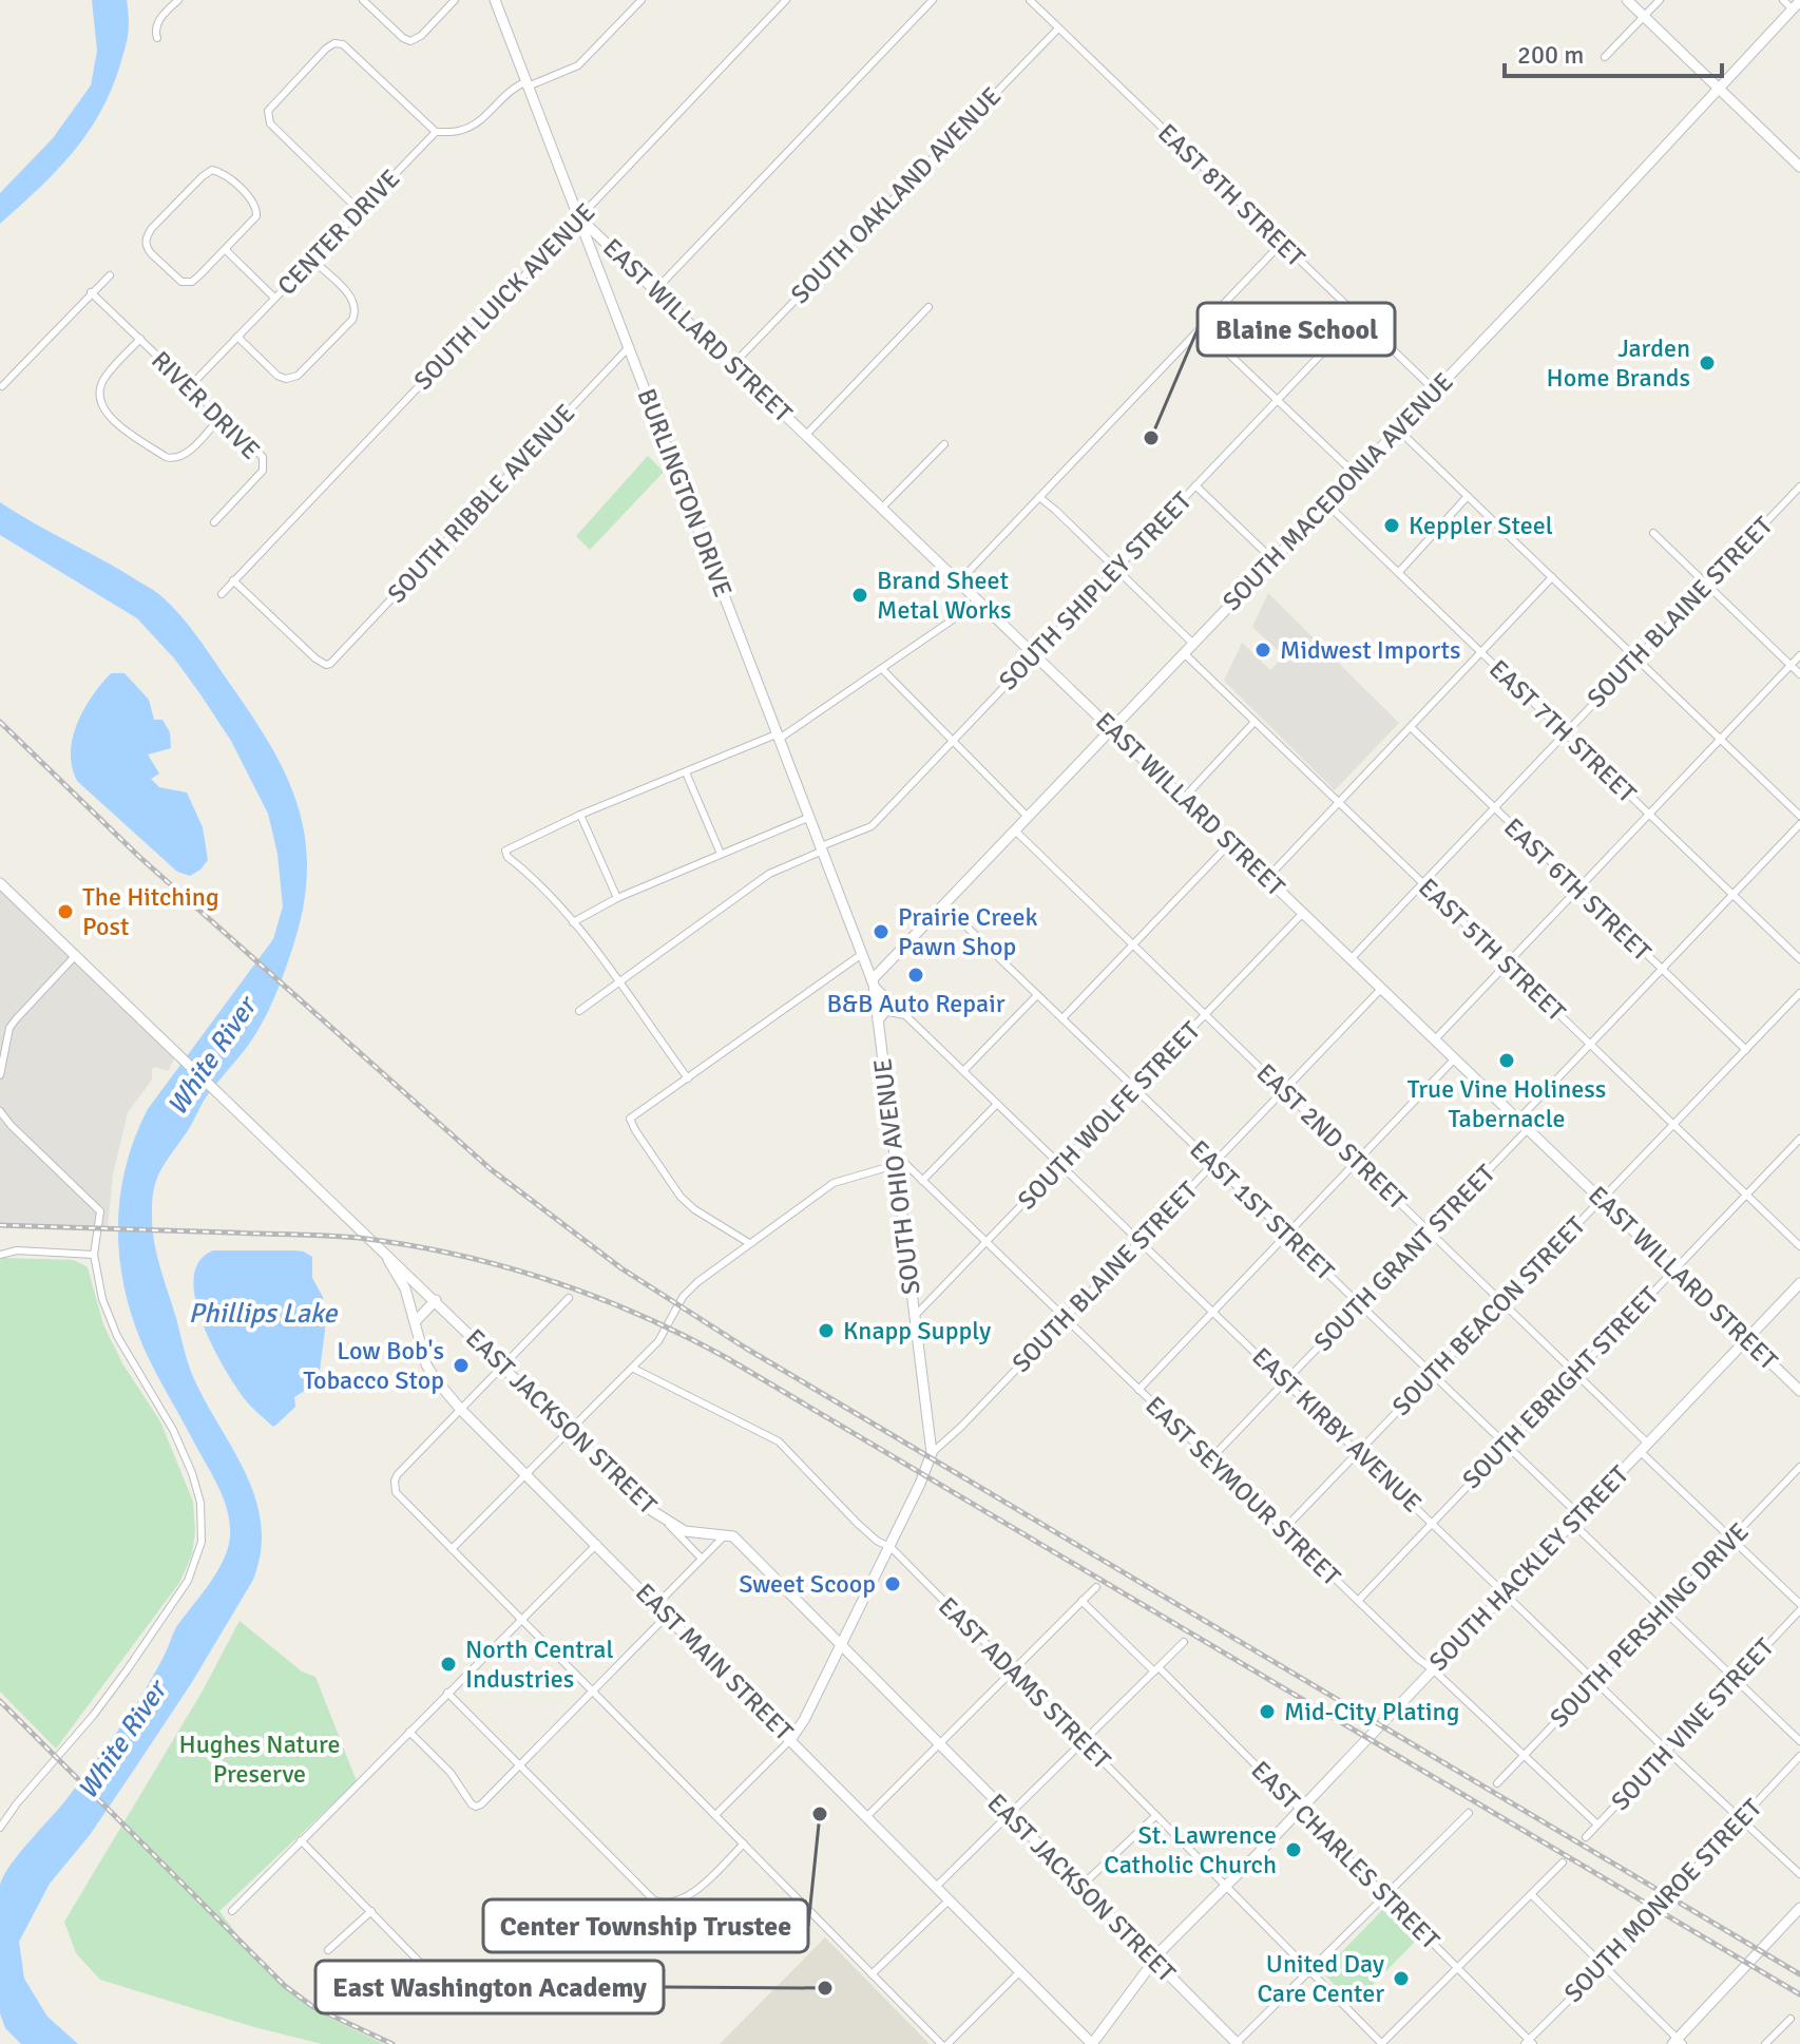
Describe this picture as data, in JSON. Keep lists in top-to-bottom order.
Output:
{
  "streets": {
    "street": [
      "SOUTH OAKLAND AVENUE",
      "EAST 8TH STREET",
      "CENTER DRIVE",
      "SOUTH LUICK AVENUE",
      "EAST WILLARD STREET",
      "RIVER DRIVE",
      "SOUTH MACEDONIA AVENUE",
      "BURLINGTON DRIVE",
      "SOUTH RIBBLE AVENUE",
      "SOUTH SHIPLEY STREET",
      "SOUTH BLAINE STREET",
      "EAST 7TH STREET",
      "EAST 6TH STREET",
      "EAST 5TH STREET",
      "SOUTH WOLFE STREET",
      "EAST 2ND STREET",
      "SOUTH OHIO AVENUE",
      "EAST 1ST STREET",
      "SOUTH GRANT STREET",
      "SOUTH BEACON STREET",
      "SOUTH EBRIGHT STREET",
      "EAST JACKSON STREET",
      "EAST KIRBY AVENUE",
      "EAST SEYMOUR STREET",
      "SOUTH HACKLEY STREET",
      "SOUTH PERSHING DRIVE",
      "EAST MAIN STREET",
      "EAST ADAMS STREET",
      "SOUTH VINE STREET",
      "EAST CHARLES STREET",
      "SOUTH MONROE STREET"
    ]
  },
  "crossings": [
    ["SOUTH OAKLAND AVENUE", "EAST 8TH STREET"],
    ["SOUTH OAKLAND AVENUE", "EAST WILLARD STREET"],
    ["EAST 8TH STREET", "SOUTH MACEDONIA AVENUE"],
    ["EAST 8TH STREET", "SOUTH SHIPLEY STREET"],
    ["CENTER DRIVE", "RIVER DRIVE"],
    ["SOUTH LUICK AVENUE", "EAST WILLARD STREET"],
    ["SOUTH LUICK AVENUE", "BURLINGTON DRIVE"],
    ["SOUTH LUICK AVENUE", "SOUTH RIBBLE AVENUE"],
    ["EAST WILLARD STREET", "SOUTH MACEDONIA AVENUE"],
    ["EAST WILLARD STREET", "BURLINGTON DRIVE"],
    ["EAST WILLARD STREET", "SOUTH SHIPLEY STREET"],
    ["EAST WILLARD STREET", "SOUTH BLAINE STREET"],
    ["EAST WILLARD STREET", "SOUTH WOLFE STREET"],
    ["EAST WILLARD STREET", "SOUTH GRANT STREET"],
    ["EAST WILLARD STREET", "SOUTH BEACON STREET"],
    ["EAST WILLARD STREET", "SOUTH EBRIGHT STREET"],
    ["EAST WILLARD STREET", "SOUTH HACKLEY STREET"],
    ["SOUTH MACEDONIA AVENUE", "BURLINGTON DRIVE"],
    ["SOUTH MACEDONIA AVENUE", "EAST 7TH STREET"],
    ["SOUTH MACEDONIA AVENUE", "EAST 5TH STREET"],
    ["SOUTH MACEDONIA AVENUE", "EAST 2ND STREET"],
    ["SOUTH MACEDONIA AVENUE", "SOUTH OHIO AVENUE"],
    ["SOUTH MACEDONIA AVENUE", "EAST 1ST STREET"],
    ["SOUTH MACEDONIA AVENUE", "EAST KIRBY AVENUE"],
    ["BURLINGTON DRIVE", "SOUTH RIBBLE AVENUE"],
    ["BURLINGTON DRIVE", "SOUTH SHIPLEY STREET"],
    ["BURLINGTON DRIVE", "SOUTH OHIO AVENUE"],
    ["BURLINGTON DRIVE", "EAST KIRBY AVENUE"],
    ["SOUTH BLAINE STREET", "EAST 7TH STREET"],
    ["SOUTH BLAINE STREET", "EAST 6TH STREET"],
    ["SOUTH BLAINE STREET", "EAST 5TH STREET"],
    ["SOUTH BLAINE STREET", "EAST 2ND STREET"],
    ["SOUTH BLAINE STREET", "SOUTH OHIO AVENUE"],
    ["SOUTH BLAINE STREET", "EAST 1ST STREET"],
    ["SOUTH BLAINE STREET", "EAST KIRBY AVENUE"],
    ["SOUTH BLAINE STREET", "EAST SEYMOUR STREET"],
    ["EAST 6TH STREET", "SOUTH BEACON STREET"],
    ["EAST 5TH STREET", "SOUTH BEACON STREET"],
    ["EAST 5TH STREET", "SOUTH EBRIGHT STREET"],
    ["SOUTH WOLFE STREET", "EAST 2ND STREET"],
    ["SOUTH WOLFE STREET", "SOUTH OHIO AVENUE"],
    ["SOUTH WOLFE STREET", "EAST 1ST STREET"],
    ["SOUTH WOLFE STREET", "EAST KIRBY AVENUE"],
    ["SOUTH WOLFE STREET", "EAST SEYMOUR STREET"],
    ["EAST 2ND STREET", "SOUTH GRANT STREET"],
    ["EAST 2ND STREET", "SOUTH BEACON STREET"],
    ["EAST 2ND STREET", "SOUTH EBRIGHT STREET"],
    ["EAST 2ND STREET", "SOUTH HACKLEY STREET"],
    ["EAST 2ND STREET", "SOUTH PERSHING DRIVE"],
    ["EAST 2ND STREET", "SOUTH VINE STREET"],
    ["SOUTH OHIO AVENUE", "EAST JACKSON STREET"],
    ["SOUTH OHIO AVENUE", "EAST KIRBY AVENUE"],
    ["SOUTH OHIO AVENUE", "EAST SEYMOUR STREET"],
    ["SOUTH OHIO AVENUE", "EAST MAIN STREET"],
    ["SOUTH OHIO AVENUE", "EAST ADAMS STREET"],
    ["EAST 1ST STREET", "SOUTH GRANT STREET"],
    ["EAST 1ST STREET", "SOUTH BEACON STREET"],
    ["EAST 1ST STREET", "SOUTH EBRIGHT STREET"],
    ["EAST 1ST STREET", "SOUTH HACKLEY STREET"],
    ["EAST 1ST STREET", "SOUTH PERSHING DRIVE"],
    ["EAST 1ST STREET", "SOUTH VINE STREET"],
    ["SOUTH GRANT STREET", "EAST KIRBY AVENUE"],
    ["SOUTH GRANT STREET", "EAST SEYMOUR STREET"],
    ["SOUTH BEACON STREET", "EAST KIRBY AVENUE"],
    ["SOUTH BEACON STREET", "EAST SEYMOUR STREET"],
    ["SOUTH EBRIGHT STREET", "EAST KIRBY AVENUE"],
    ["SOUTH EBRIGHT STREET", "EAST SEYMOUR STREET"],
    ["EAST JACKSON STREET", "SOUTH HACKLEY STREET"],
    ["EAST JACKSON STREET", "EAST MAIN STREET"],
    ["EAST KIRBY AVENUE", "SOUTH HACKLEY STREET"],
    ["EAST KIRBY AVENUE", "SOUTH PERSHING DRIVE"],
    ["EAST KIRBY AVENUE", "SOUTH VINE STREET"],
    ["EAST KIRBY AVENUE", "SOUTH MONROE STREET"],
    ["EAST SEYMOUR STREET", "SOUTH HACKLEY STREET"],
    ["EAST SEYMOUR STREET", "SOUTH PERSHING DRIVE"],
    ["EAST SEYMOUR STREET", "SOUTH VINE STREET"],
    ["SOUTH HACKLEY STREET", "EAST MAIN STREET"],
    ["SOUTH HACKLEY STREET", "EAST ADAMS STREET"],
    ["SOUTH HACKLEY STREET", "EAST CHARLES STREET"],
    ["EAST CHARLES STREET", "SOUTH MONROE STREET"]
  ],
  "water": ["White River", "Phillips Lake"],
  "parks": ["Hughes Nature Preserve"],
  "places": [
    "Jarden Home Brands",
    "Blaine School",
    "Keppler Steel",
    "Brand Sheet Metal Works",
    "Midwest Imports",
    "The Hitching Post",
    "Prairie Creek Pawn Shop",
    "B&B Auto Repair",
    "True Vine Holiness Tabernacle",
    "Knapp Supply",
    "Low Bob's Tobacco Stop",
    "Sweet Scoop",
    "North Central Industries",
    "Mid-City Plating",
    "Center Township Trustee",
    "St. Lawrence Catholic Church",
    "United Day Care Center",
    "East Washington Academy"
  ],
  "scale_bar": "200 m"
}
